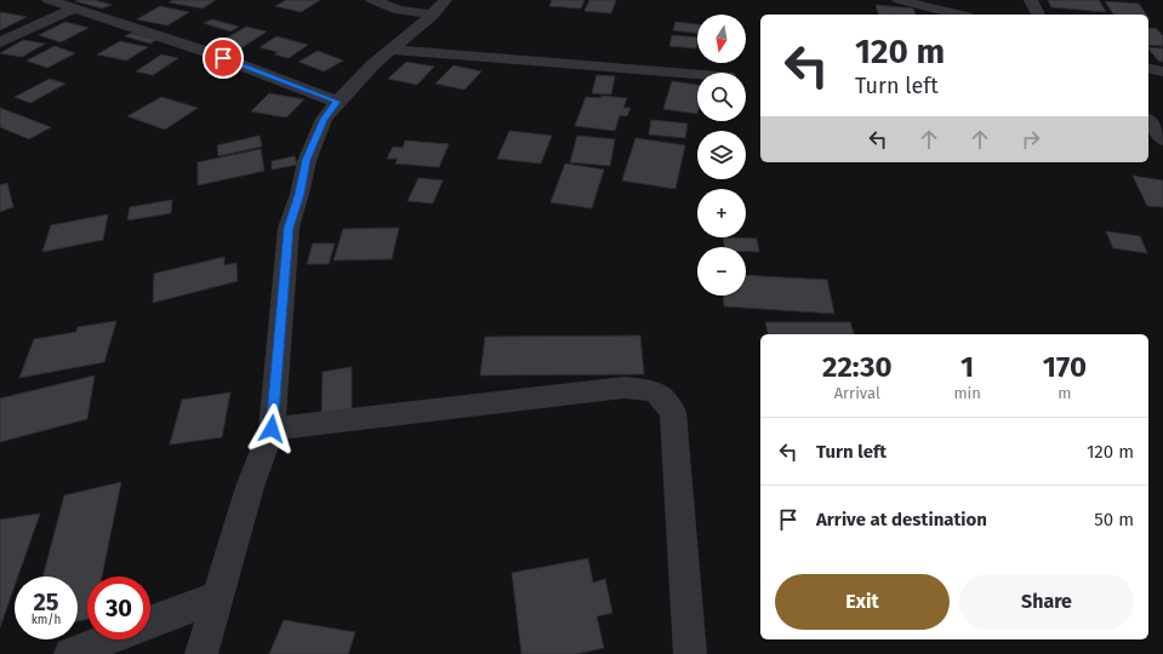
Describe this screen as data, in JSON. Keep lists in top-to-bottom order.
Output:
{
  "north": "bottom",
  "page": {
    "map_buttons": ["+", "−"],
    "turn": ["120 m", "Turn left"],
    "eta": [
      "22:30",
      "Arrival",
      "1",
      "min",
      "170",
      "m"
    ],
    "list": [
      {
        "name": "Turn left",
        "value": "120 m"
      },
      {
        "name": "Arrive at destination",
        "value": "50 m"
      }
    ],
    "buttons": ["Exit", "Share"],
    "speed": "25 km/h",
    "limit": "30"
  }
}
